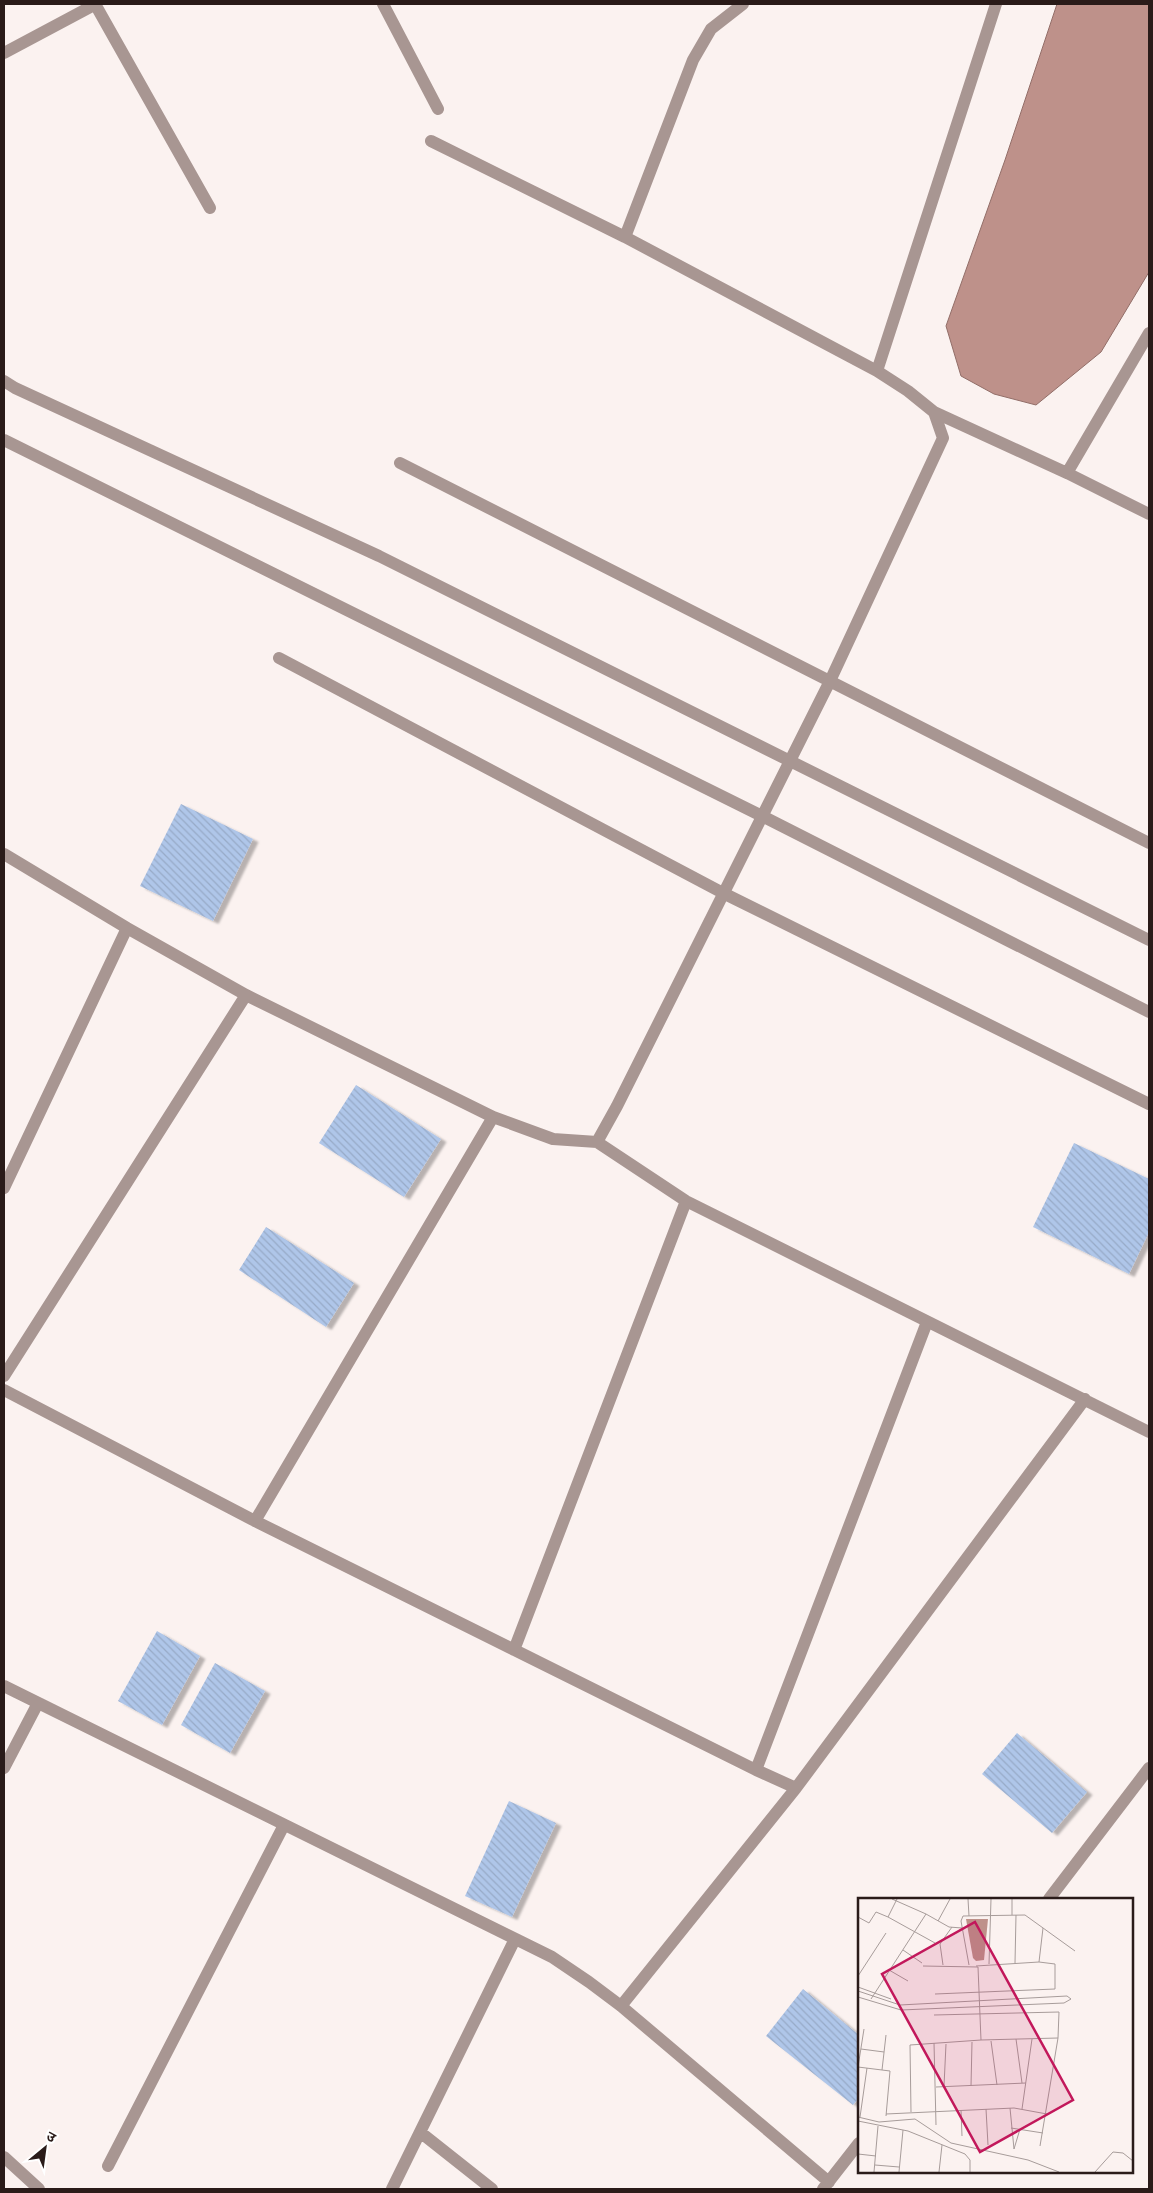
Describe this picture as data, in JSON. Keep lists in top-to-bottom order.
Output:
{
  "north": "top right"
}
